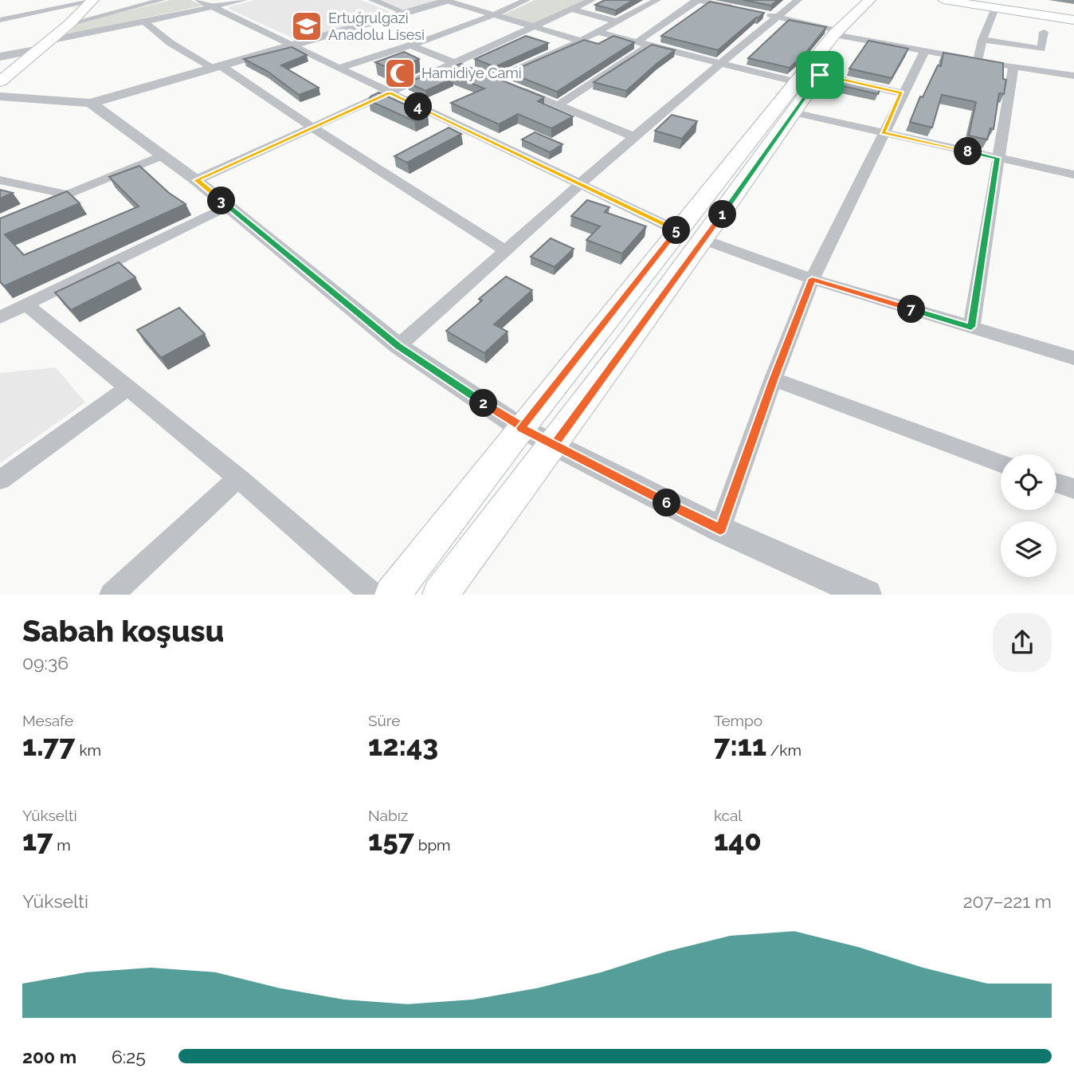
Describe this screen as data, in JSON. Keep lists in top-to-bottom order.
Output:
{
  "places": {
    "school or university": ["Ertuğrulgazi Anadolu Lisesi"],
    "mosque": ["Hamidiye Cami"]
  },
  "page": {
    "pins": [
      "4",
      "8",
      "3",
      "1",
      "5",
      "7",
      "2",
      "6"
    ],
    "heading": ["Sabah koşusu", "09:36"],
    "stats": [
      ["Mesafe", "1.77 km"],
      ["Süre", "12:43"],
      ["Tempo", "7:11 /km"],
      ["Yükselti", "17 m"],
      ["Nabız", "157 bpm"],
      ["kcal", "140"]
    ],
    "chart": ["Yükselti", "207–221 m"],
    "list": [
      {
        "name": "200 m",
        "note": "6:25"
      }
    ]
  }
}
